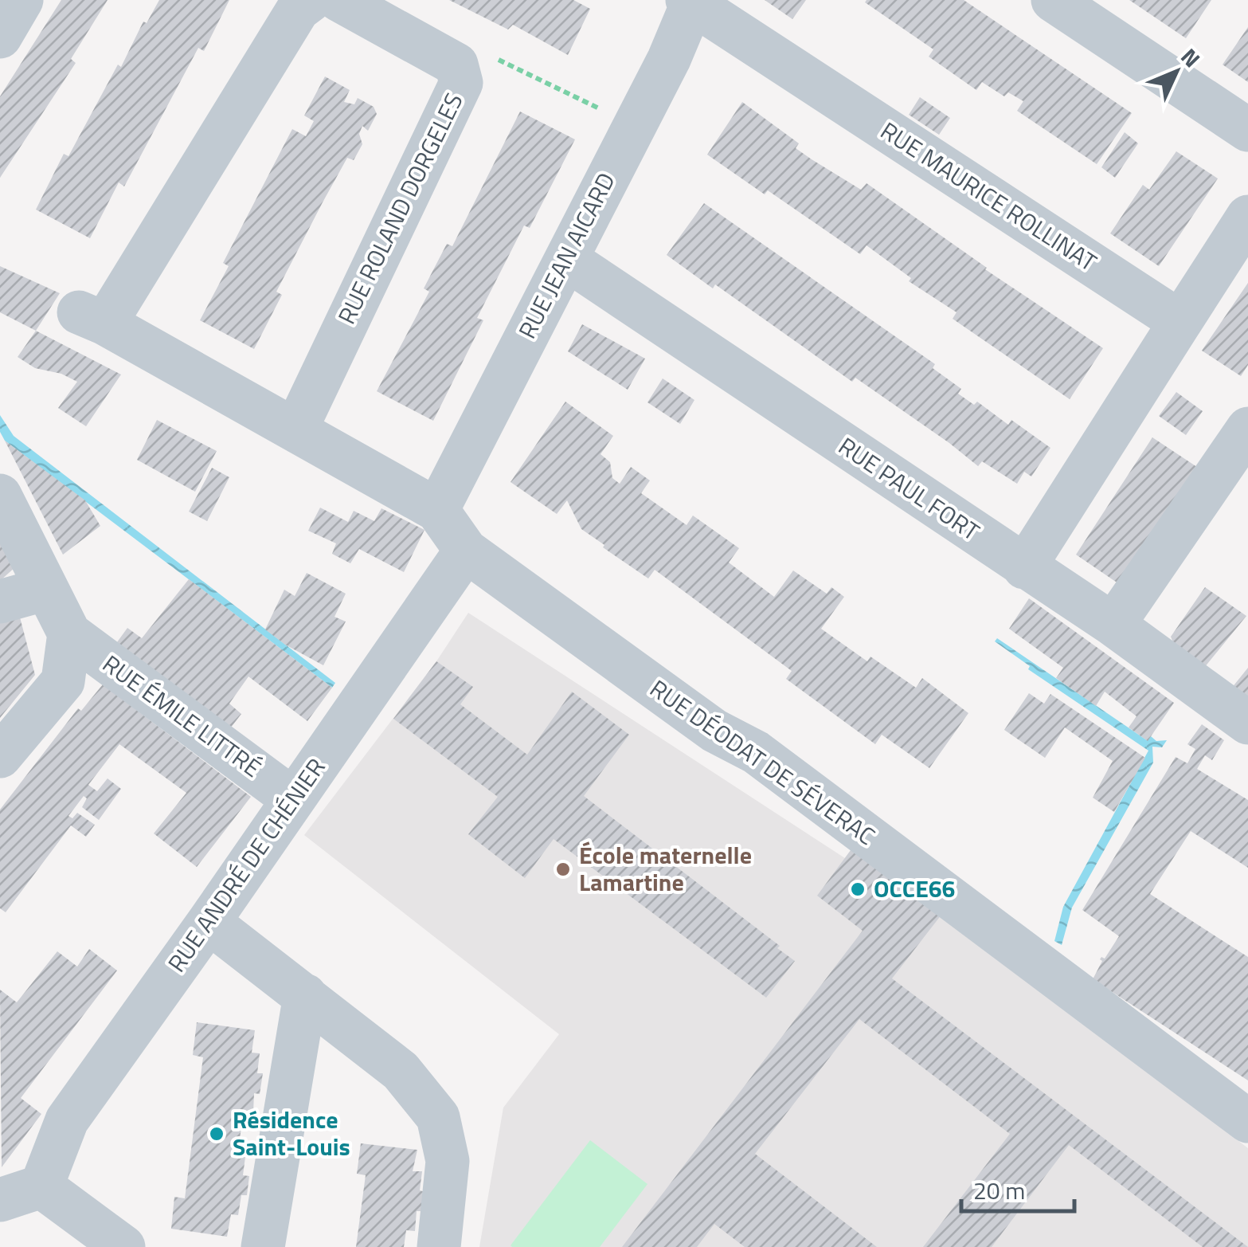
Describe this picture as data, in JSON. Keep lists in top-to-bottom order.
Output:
{
  "streets": {
    "street": [
      "RUE MAURICE ROLLINAT",
      "RUE ROLAND DORGELES",
      "RUE JEAN AICARD",
      "RUE PAUL FORT",
      "RUE ÉMILE LITTRÉ",
      "RUE DÉODAT DE SÉVERAC",
      "RUE ANDRÉ DE CHÉNIER"
    ]
  },
  "crossings": [
    ["RUE MAURICE ROLLINAT", "RUE JEAN AICARD"],
    ["RUE JEAN AICARD", "RUE PAUL FORT"],
    ["RUE ÉMILE LITTRÉ", "RUE ANDRÉ DE CHÉNIER"],
    ["RUE DÉODAT DE SÉVERAC", "RUE ANDRÉ DE CHÉNIER"]
  ],
  "places": ["École maternelle Lamartine", "OCCE66", "Résidence Saint-Louis"],
  "scale_bar": "20 m",
  "north": "top right"
}
